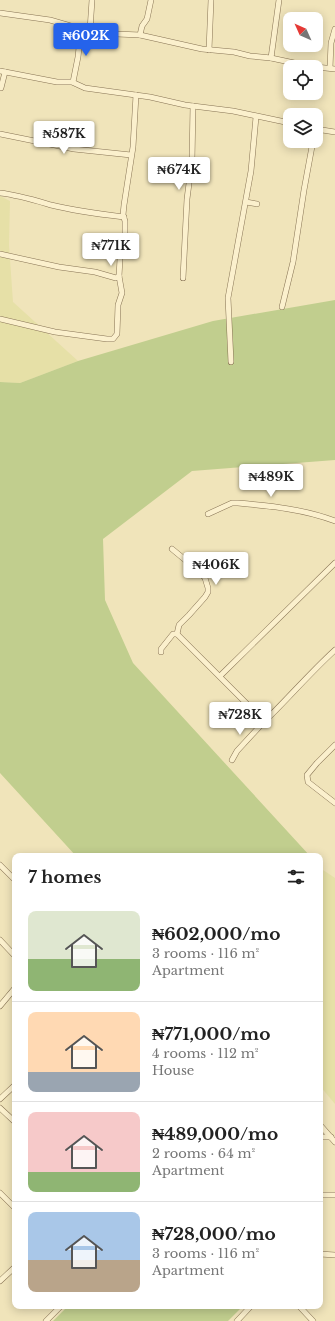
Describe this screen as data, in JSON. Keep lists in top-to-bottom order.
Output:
{
  "north": "top left",
  "page": {
    "price": [
      "₦602K",
      "₦587K",
      "₦674K",
      "₦771K",
      "₦489K",
      "₦406K",
      "₦728K"
    ],
    "heading": "7 homes",
    "list": [
      {
        "name": "₦602,000/mo",
        "note": "3 rooms · 116 m² · Apartment"
      },
      {
        "name": "₦771,000/mo",
        "note": "4 rooms · 112 m² · House"
      },
      {
        "name": "₦489,000/mo",
        "note": "2 rooms · 64 m² · Apartment"
      },
      {
        "name": "₦728,000/mo",
        "note": "3 rooms · 116 m² · Apartment"
      }
    ]
  }
}
